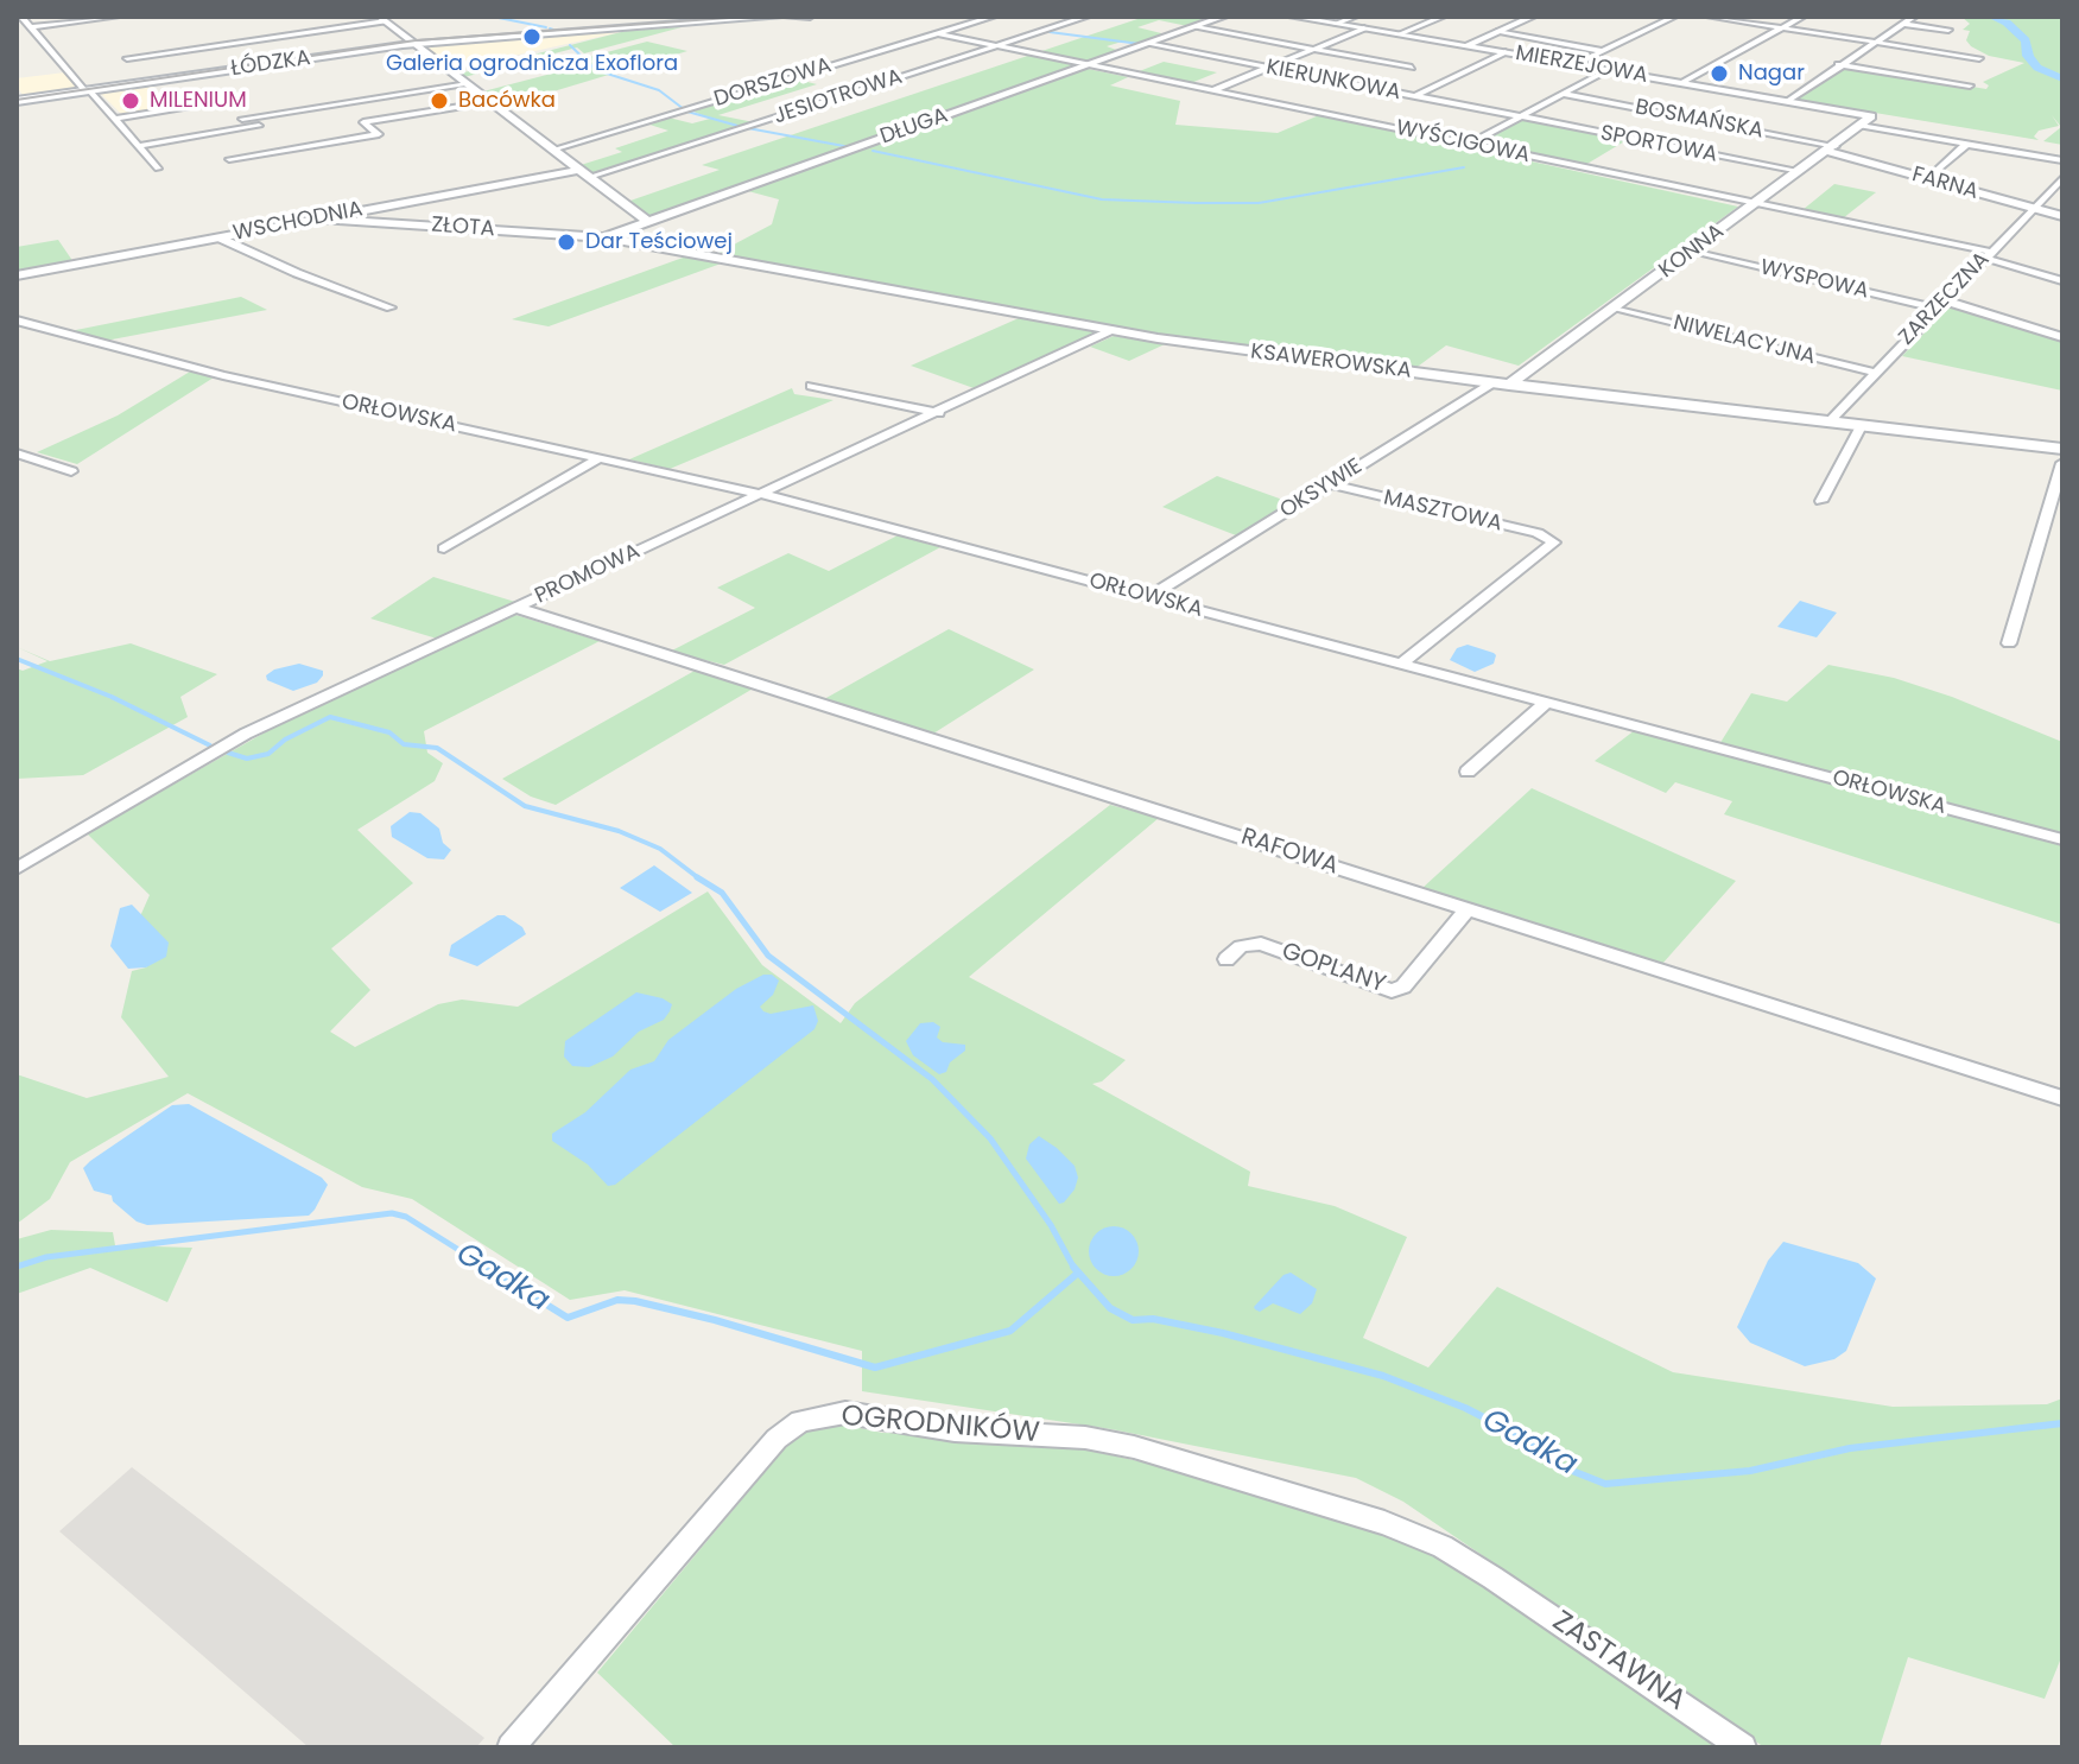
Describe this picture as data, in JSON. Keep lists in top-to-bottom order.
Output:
{
  "streets": {
    "main road": ["ŁÓDZKA"],
    "street": [
      "MIERZEJOWA",
      "KIERUNKOWA",
      "DORSZOWA",
      "JESIOTROWA",
      "BOSMAŃSKA",
      "DŁUGA",
      "WYŚCIGOWA",
      "SPORTOWA",
      "FARNA",
      "WSCHODNIA",
      "ZŁOTA",
      "KONNA",
      "WYSPOWA",
      "ZARZECZNA",
      "NIWELACYJNA",
      "KSAWEROWSKA",
      "ORŁOWSKA",
      "OKSYWIE",
      "MASZTOWA",
      "PROMOWA",
      "RAFOWA",
      "GOPLANY",
      "OGRODNIKÓW",
      "ZASTAWNA"
    ]
  },
  "crossings": [
    ["MIERZEJOWA", "KONNA"],
    ["KIERUNKOWA", "DŁUGA"],
    ["KIERUNKOWA", "SPORTOWA"],
    ["DORSZOWA", "WYŚCIGOWA"],
    ["JESIOTROWA", "WYŚCIGOWA"],
    ["JESIOTROWA", "WSCHODNIA"],
    ["BOSMAŃSKA", "FARNA"],
    ["BOSMAŃSKA", "KONNA"],
    ["DŁUGA", "WYŚCIGOWA"],
    ["DŁUGA", "ZŁOTA"],
    ["DŁUGA", "KSAWEROWSKA"],
    ["WYŚCIGOWA", "KONNA"],
    ["WYŚCIGOWA", "ZARZECZNA"],
    ["SPORTOWA", "KONNA"],
    ["FARNA", "KONNA"],
    ["FARNA", "ZARZECZNA"],
    ["WSCHODNIA", "ZŁOTA"],
    ["ZŁOTA", "KSAWEROWSKA"],
    ["KONNA", "WYSPOWA"],
    ["KONNA", "NIWELACYJNA"],
    ["KONNA", "KSAWEROWSKA"],
    ["WYSPOWA", "ZARZECZNA"],
    ["ZARZECZNA", "NIWELACYJNA"],
    ["ZARZECZNA", "KSAWEROWSKA"],
    ["KSAWEROWSKA", "OKSYWIE"],
    ["KSAWEROWSKA", "PROMOWA"],
    ["ORŁOWSKA", "OKSYWIE"],
    ["ORŁOWSKA", "MASZTOWA"],
    ["ORŁOWSKA", "PROMOWA"],
    ["OKSYWIE", "MASZTOWA"],
    ["PROMOWA", "RAFOWA"],
    ["RAFOWA", "GOPLANY"],
    ["OGRODNIKÓW", "ZASTAWNA"]
  ],
  "water": ["Gadka"],
  "places": [
    "Galeria ogrodnicza Exoflora",
    "Nagar",
    "MILENIUM",
    "Bacówka",
    "Dar Teściowej"
  ]
}
